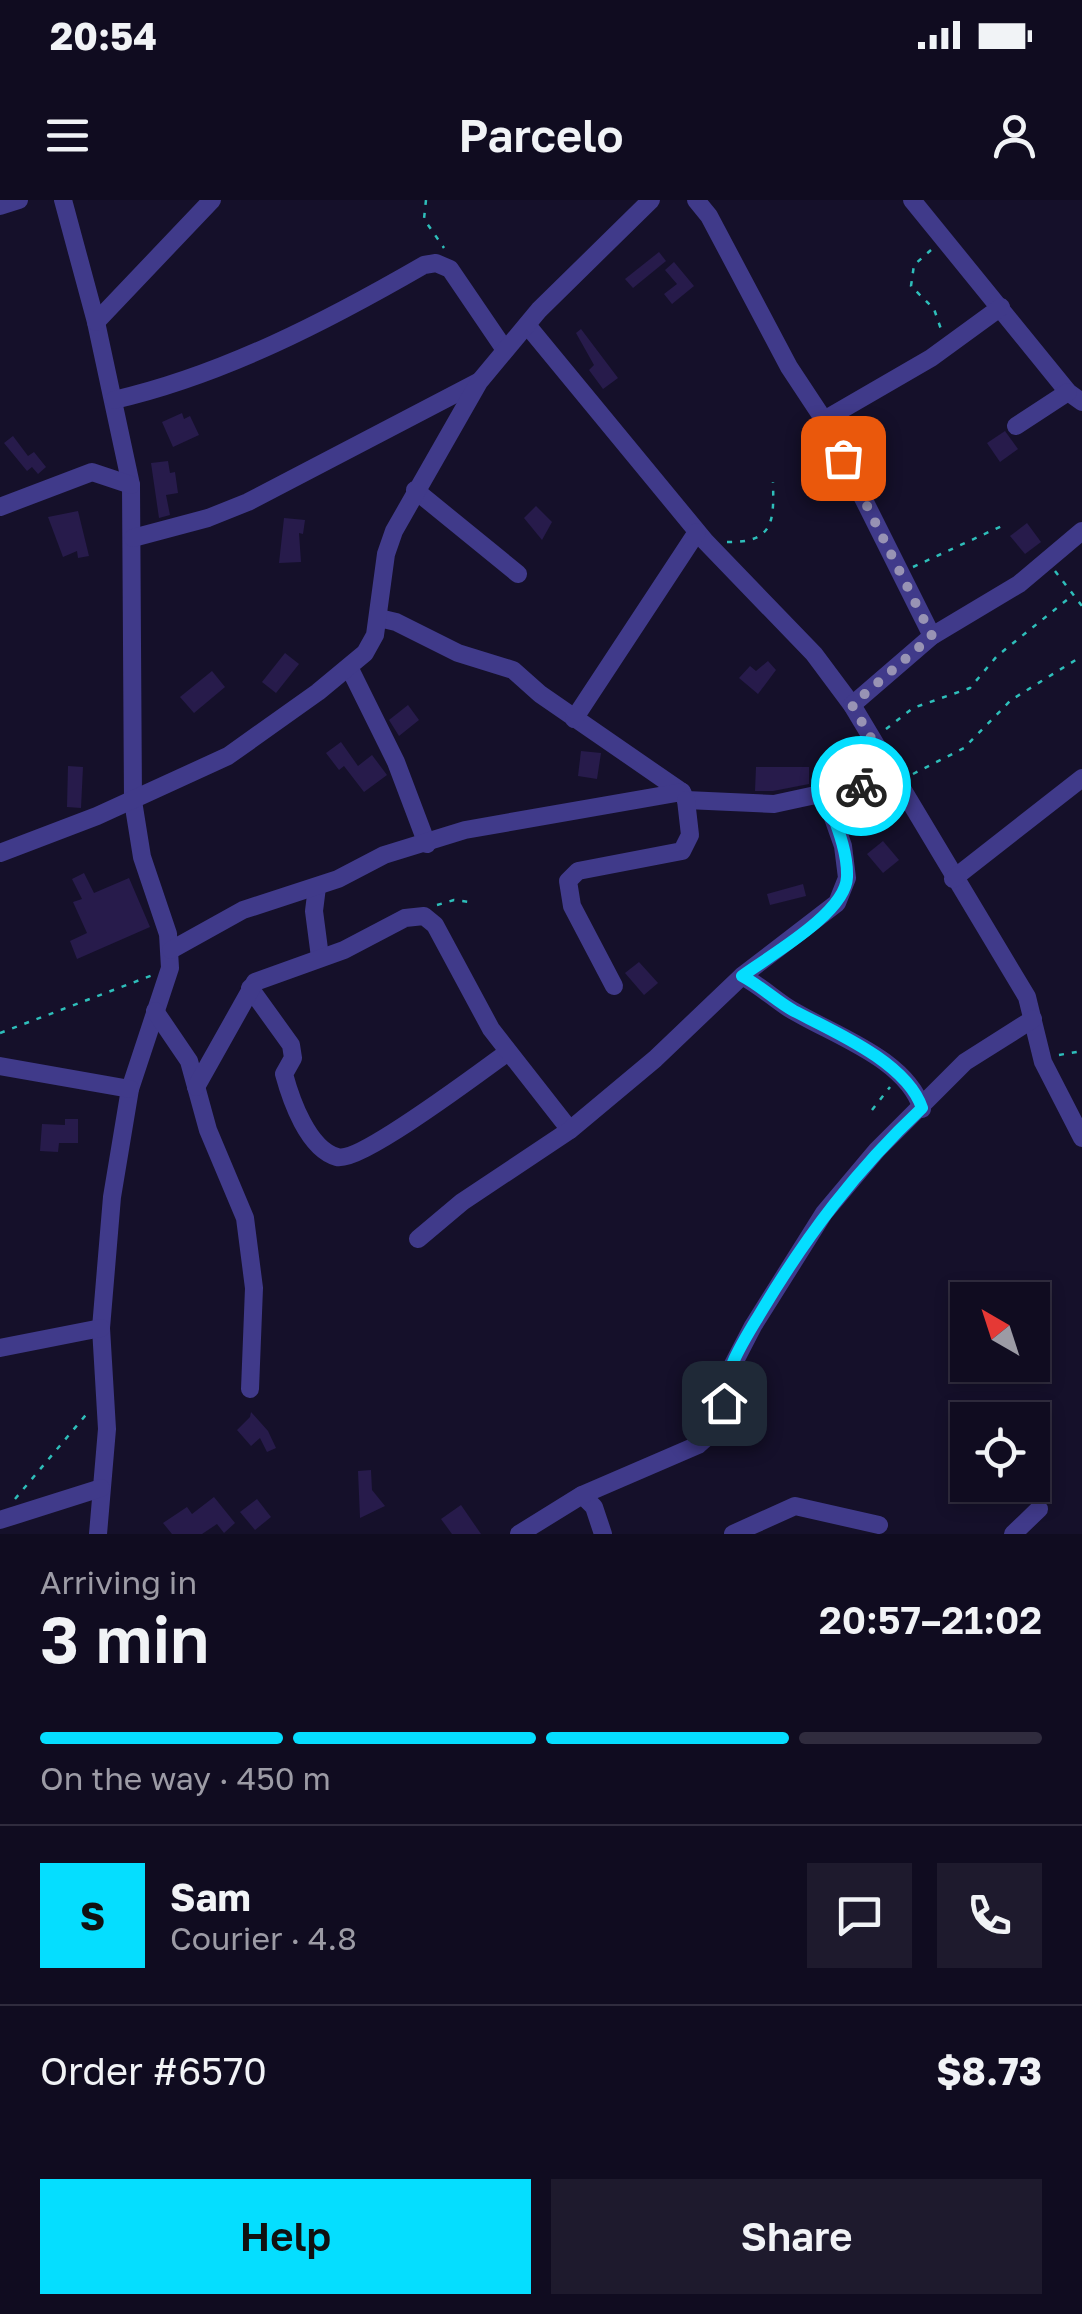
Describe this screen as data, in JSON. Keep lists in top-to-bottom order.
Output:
{
  "north": "top left",
  "page": {
    "status": "20:54",
    "header": "Parcelo",
    "heading": ["3 min", "Arriving in", "20:57–21:02"],
    "panel": [
      "Sam",
      "Courier · 4.8",
      "Order #6570",
      "$8.73"
    ],
    "bar": "On the way · 450 m",
    "round": "S",
    "buttons": ["Help", "Share"]
  }
}
